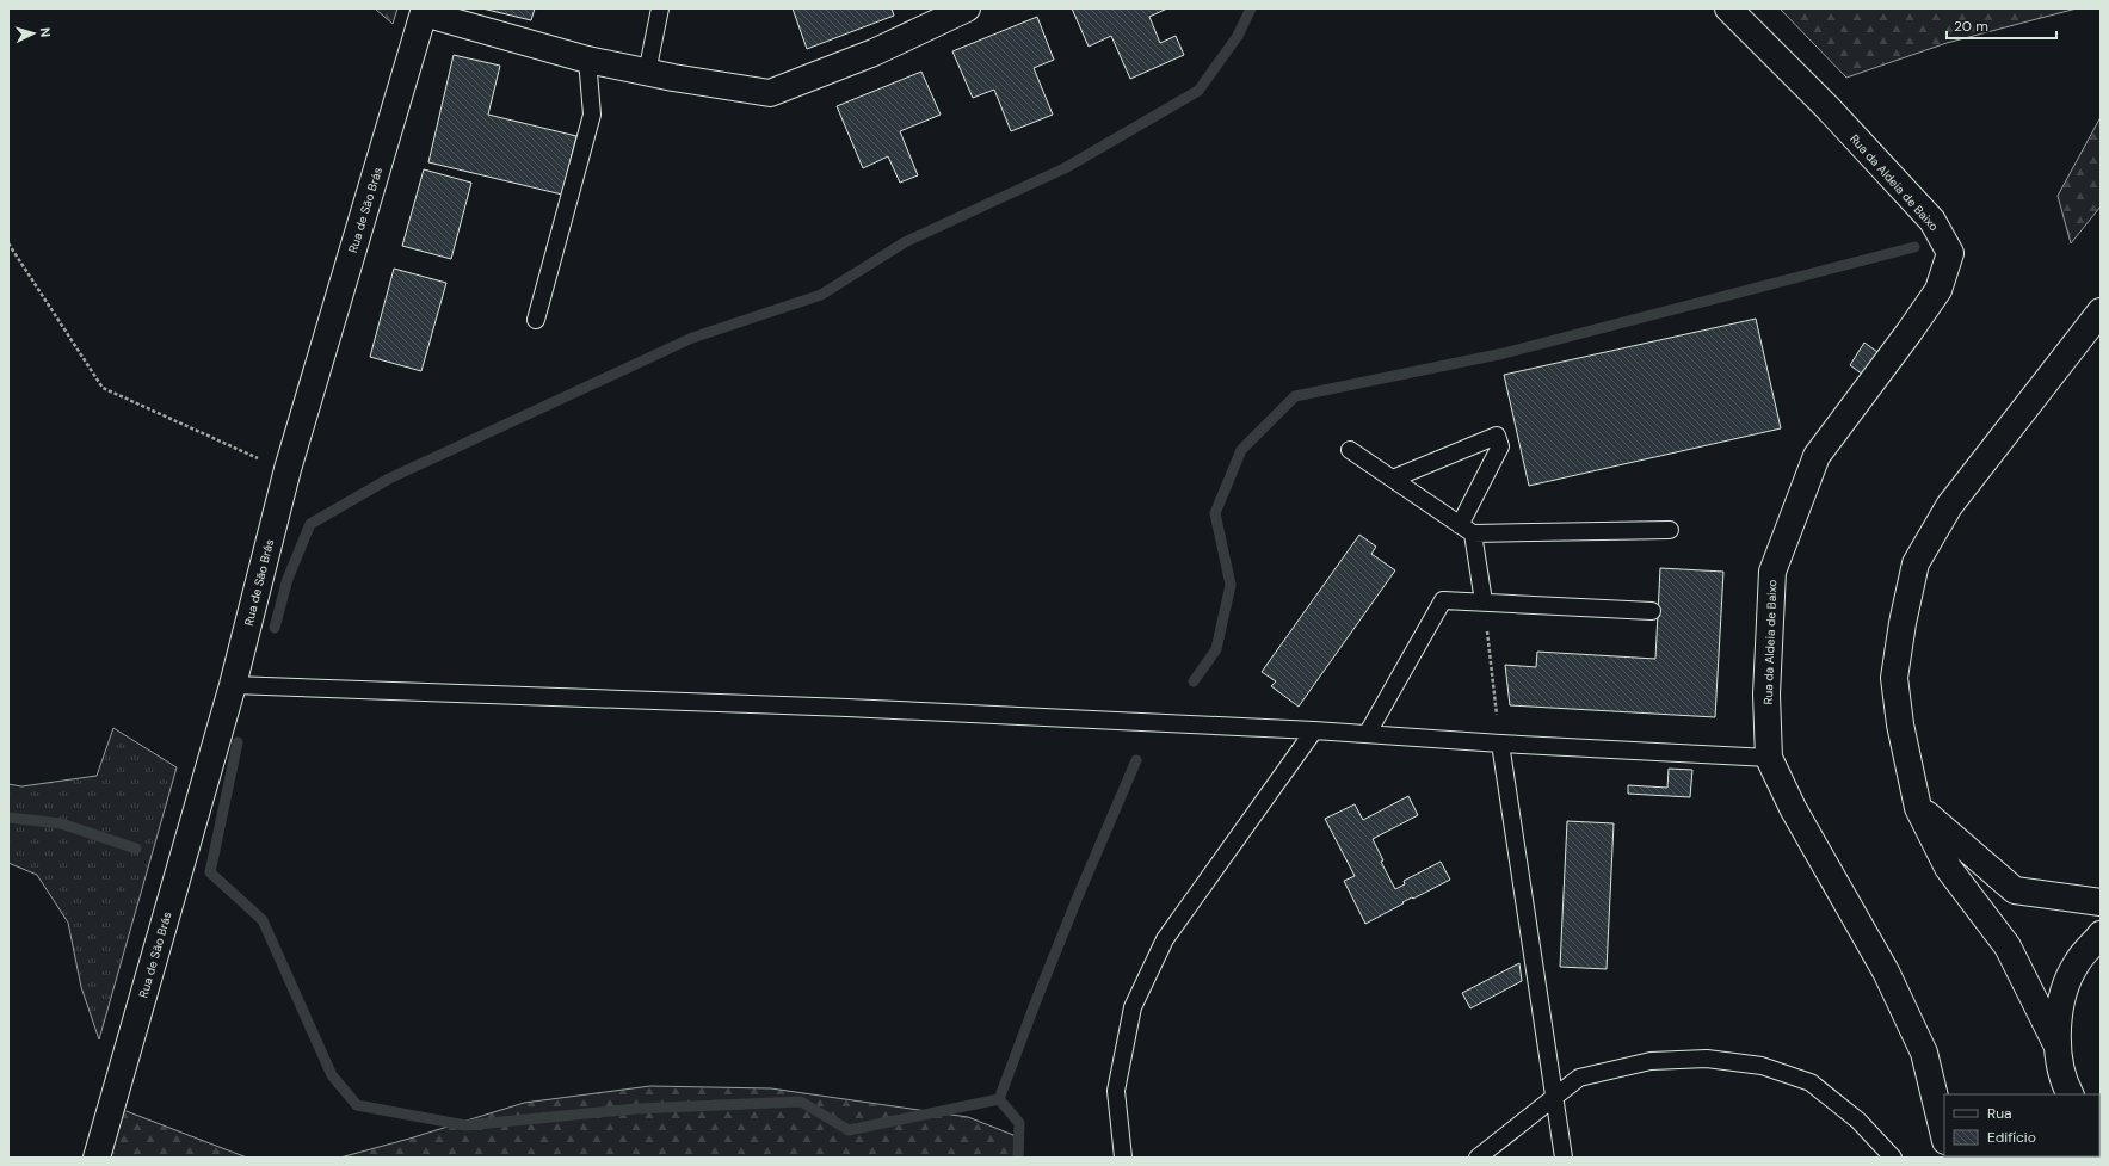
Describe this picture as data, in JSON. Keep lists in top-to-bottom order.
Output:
{
  "streets": {
    "main road": ["Rua da Aldeia de Baixo", "Rua de São Brás"]
  },
  "legend": ["Rua", "Edifício"],
  "scale_bar": "20 m",
  "north": "right"
}
